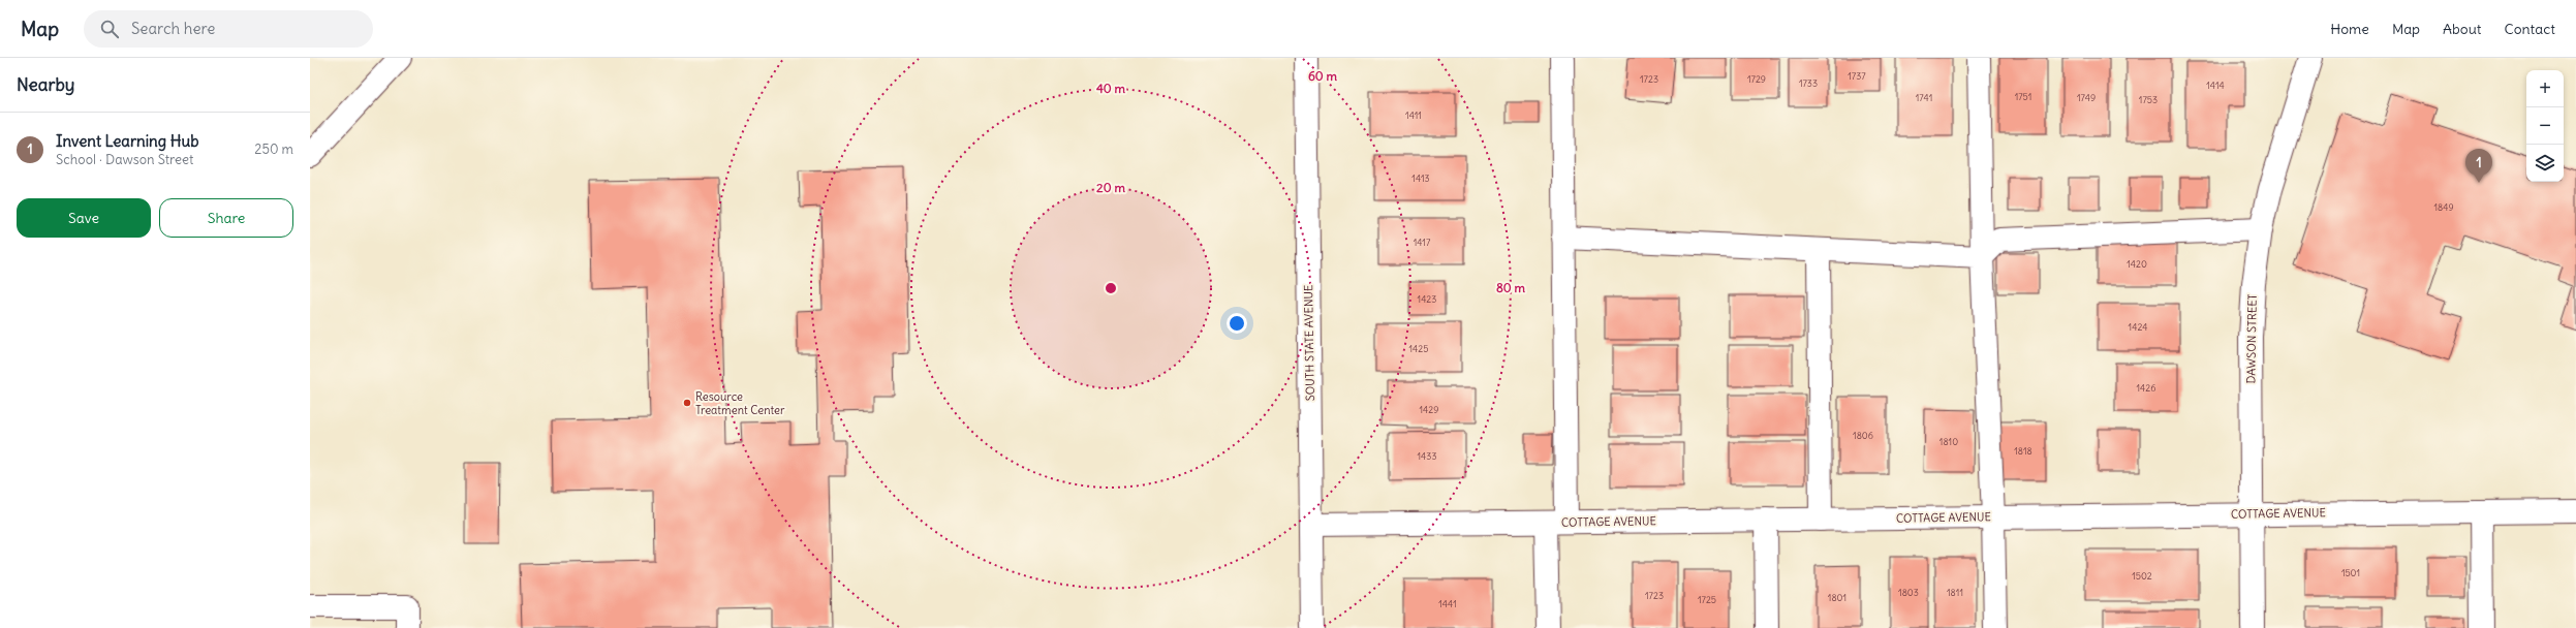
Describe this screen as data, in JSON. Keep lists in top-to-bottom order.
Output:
{
  "streets": {
    "street": ["DAWSON STREET", "SOUTH STATE AVENUE", "COTTAGE AVENUE"]
  },
  "crossings": [
    ["DAWSON STREET", "COTTAGE AVENUE"],
    ["SOUTH STATE AVENUE", "COTTAGE AVENUE"]
  ],
  "places": ["Resource Treatment Center"],
  "house_numbers": [
    "1737",
    "1723",
    "1729",
    "1733",
    "1414",
    "1751",
    "1741",
    "1749",
    "1753",
    "1411",
    "1413",
    "1849",
    "1417",
    "1420",
    "1423",
    "1424",
    "1425",
    "1426",
    "1429",
    "1806",
    "1810",
    "1818",
    "1433",
    "1501",
    "1502",
    "1803",
    "1811",
    "1723",
    "1801",
    "1725",
    "1441"
  ],
  "page": {
    "header": "Map",
    "search": "Search here",
    "nav": [
      "Home",
      "Map",
      "About",
      "Contact"
    ],
    "heading": "Nearby",
    "map_buttons": ["+", "−"],
    "list": [
      {
        "mark": "1",
        "name": "Invent Learning Hub",
        "note": "School · Dawson Street",
        "value": "250 m"
      }
    ],
    "pins": "1",
    "buttons": ["Save", "Share"]
  },
  "rings": [
    "60 m",
    "40 m",
    "20 m",
    "80 m"
  ]
}
